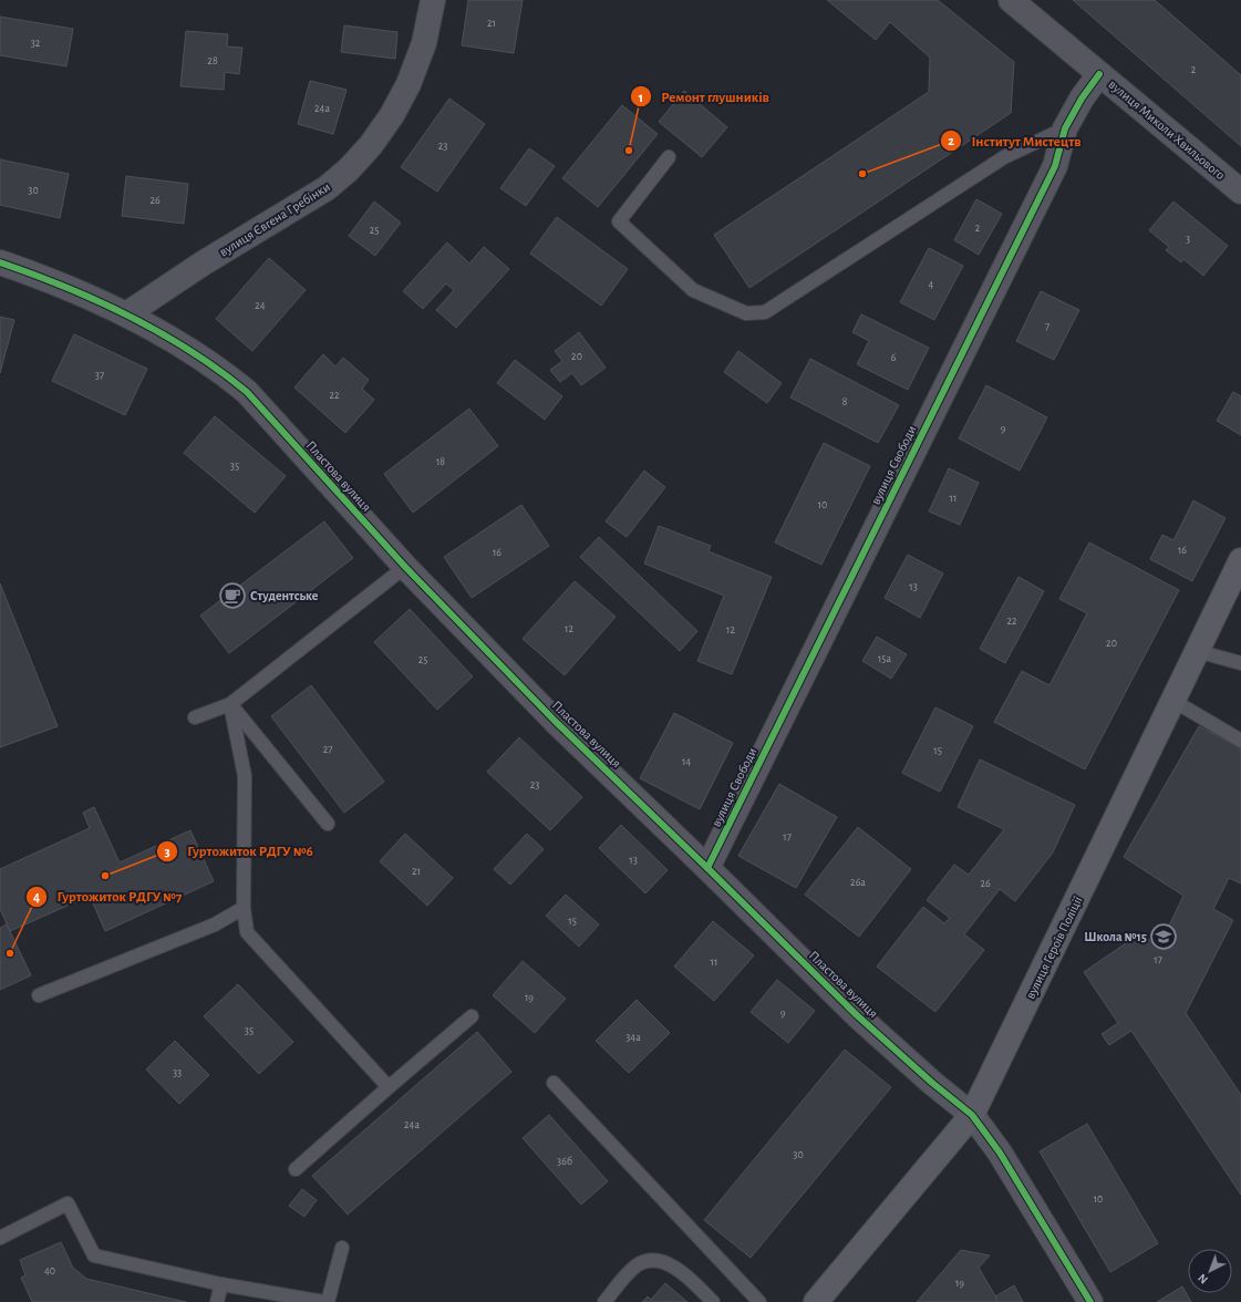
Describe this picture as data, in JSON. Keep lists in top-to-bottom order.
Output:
{
  "streets": {
    "street": [
      "вулиця Миколи Хвильового",
      "вулиця Євгена Гребінки",
      "вулиця Свободи",
      "Пластова вулиця",
      "вулиця Героїв Поліції"
    ]
  },
  "crossings": [
    ["вулиця Миколи Хвильового", "вулиця Свободи"],
    ["вулиця Євгена Гребінки", "Пластова вулиця"],
    ["вулиця Свободи", "Пластова вулиця"],
    ["Пластова вулиця", "вулиця Героїв Поліції"]
  ],
  "places": {
    "other": [
      "Ремонт глушників",
      "Інститут Мистецтв",
      "Гуртожиток РДГУ №6",
      "Гуртожиток РДГУ №7"
    ],
    "cafe": ["Студентське"],
    "school or university": ["Школа №15"]
  },
  "house_numbers": [
    "21",
    "32",
    "28",
    "2",
    "24а",
    "23",
    "30",
    "26",
    "2",
    "25",
    "3",
    "4",
    "24",
    "7",
    "20",
    "6",
    "37",
    "22",
    "8",
    "9",
    "18",
    "35",
    "11",
    "10",
    "16",
    "16",
    "13",
    "22",
    "12",
    "12",
    "20",
    "15а",
    "25",
    "27",
    "15",
    "14",
    "23",
    "17",
    "13",
    "21",
    "26а",
    "26",
    "15",
    "17",
    "11",
    "19",
    "9",
    "35",
    "34а",
    "33",
    "24а",
    "30",
    "36б",
    "10",
    "40",
    "19"
  ],
  "north": "bottom left"
}
